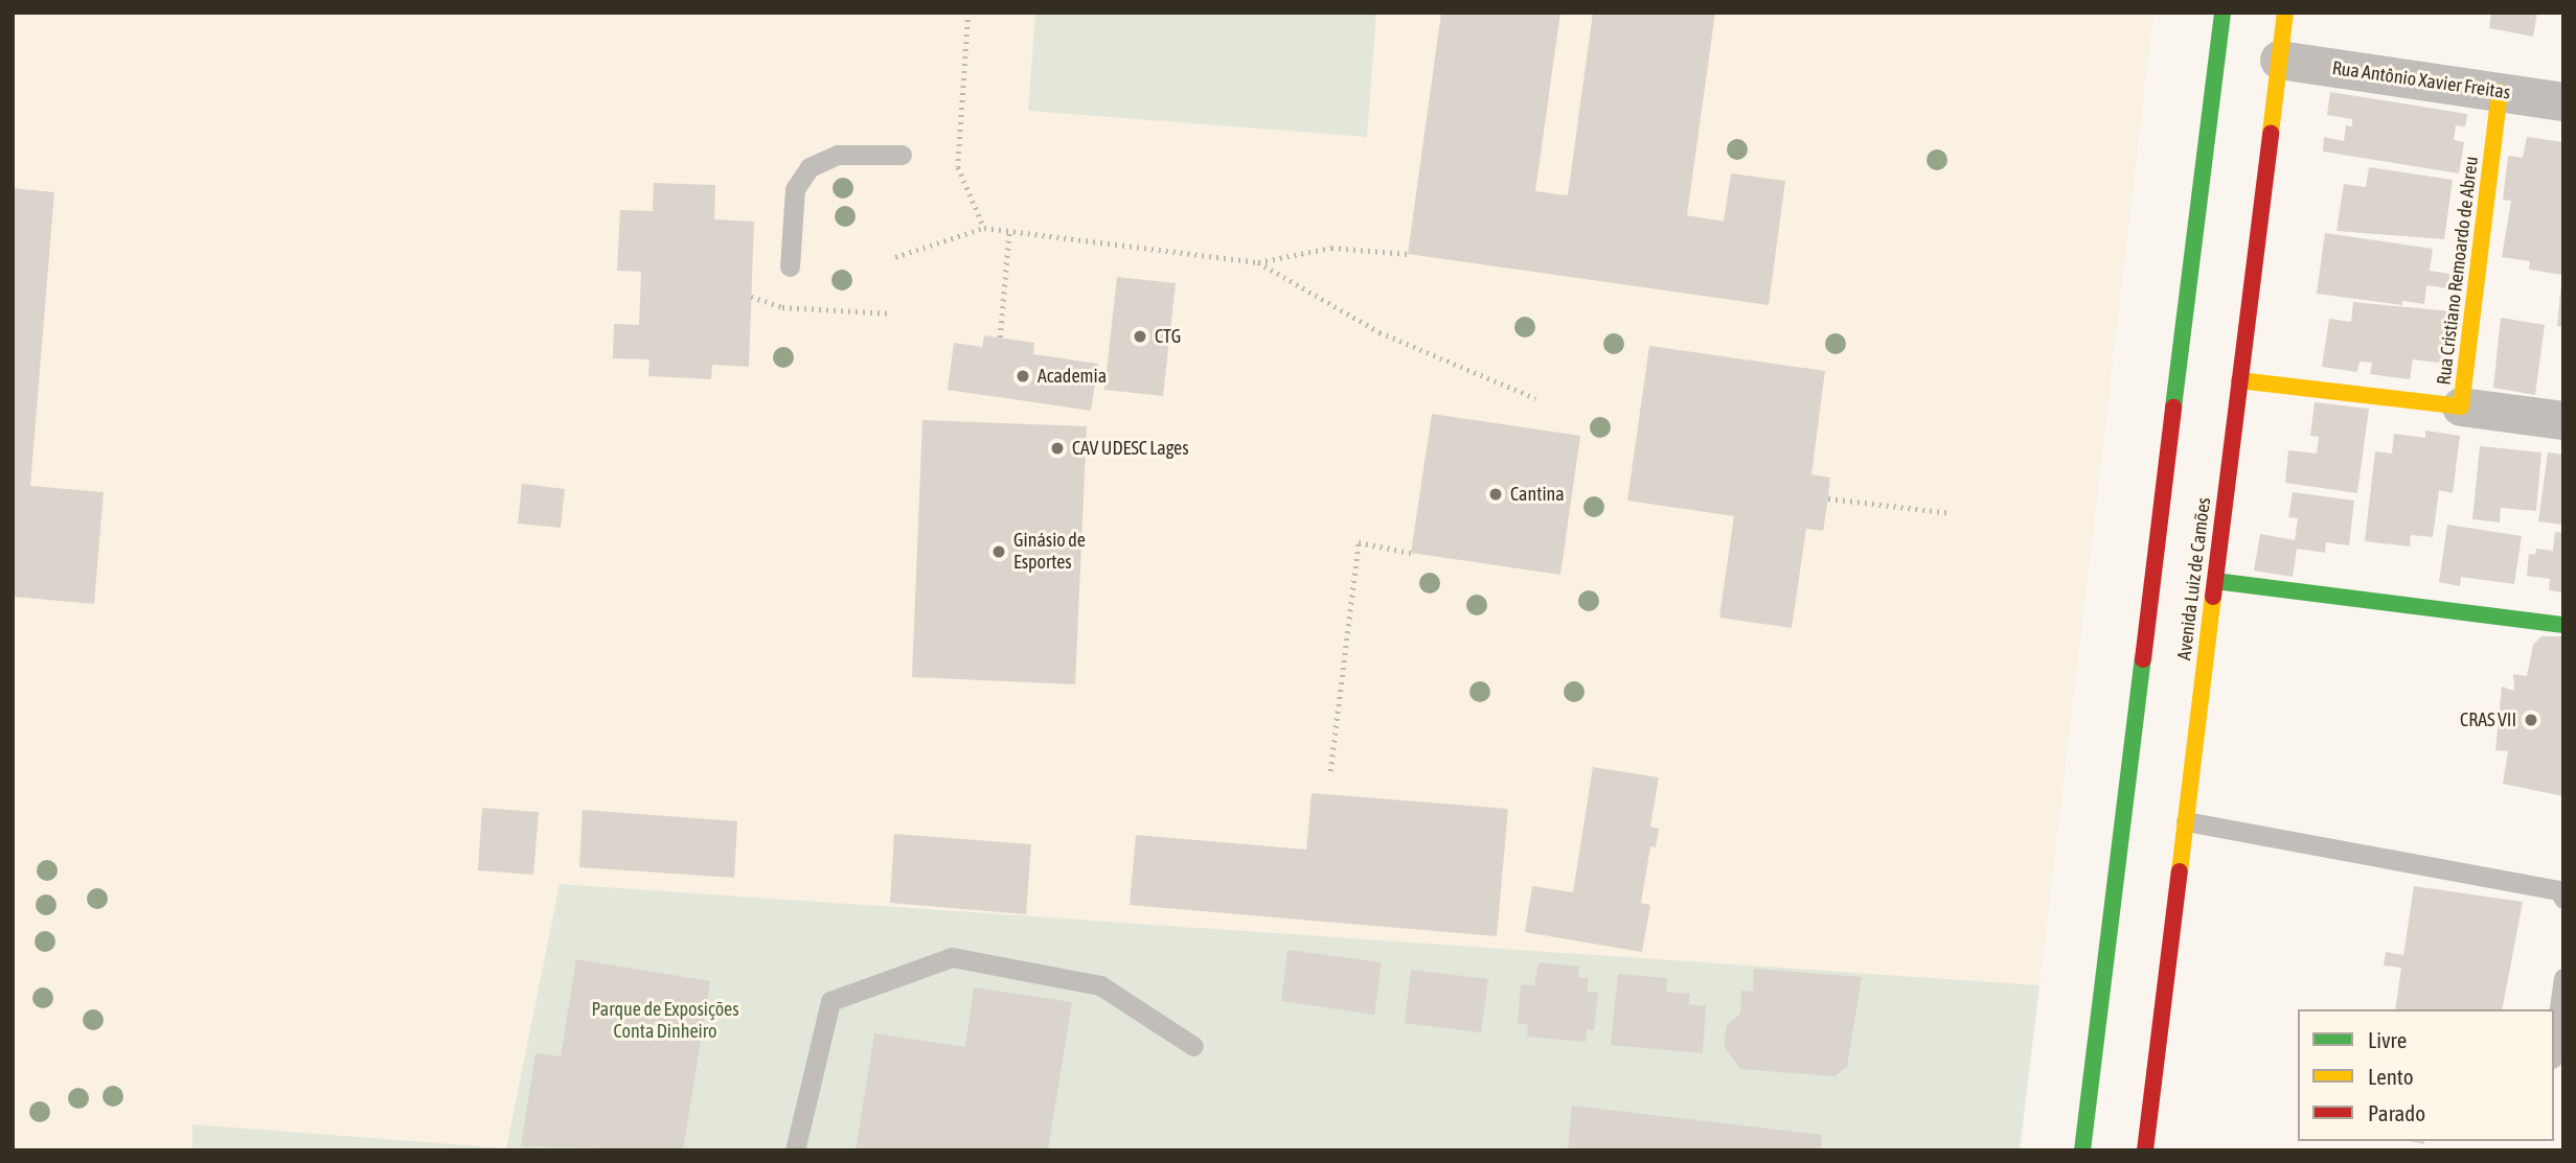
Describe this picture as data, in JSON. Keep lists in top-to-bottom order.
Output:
{
  "streets": {
    "main road": ["Rua Cristiano Remoardo de Abreu", "Avenida Luiz de Camões"],
    "street": ["Rua Antônio Xavier Freitas"]
  },
  "crossings": [
    ["Rua Antônio Xavier Freitas", "Rua Cristiano Remoardo de Abreu"],
    ["Rua Antônio Xavier Freitas", "Avenida Luiz de Camões"],
    ["Rua Cristiano Remoardo de Abreu", "Avenida Luiz de Camões"]
  ],
  "parks": ["Parque de Exposições Conta Dinheiro"],
  "places": [
    "CTG",
    "Academia",
    "CAV UDESC Lages",
    "Cantina",
    "Ginásio de Esportes",
    "CRAS VII"
  ],
  "legend": ["Livre", "Lento", "Parado"]
}
